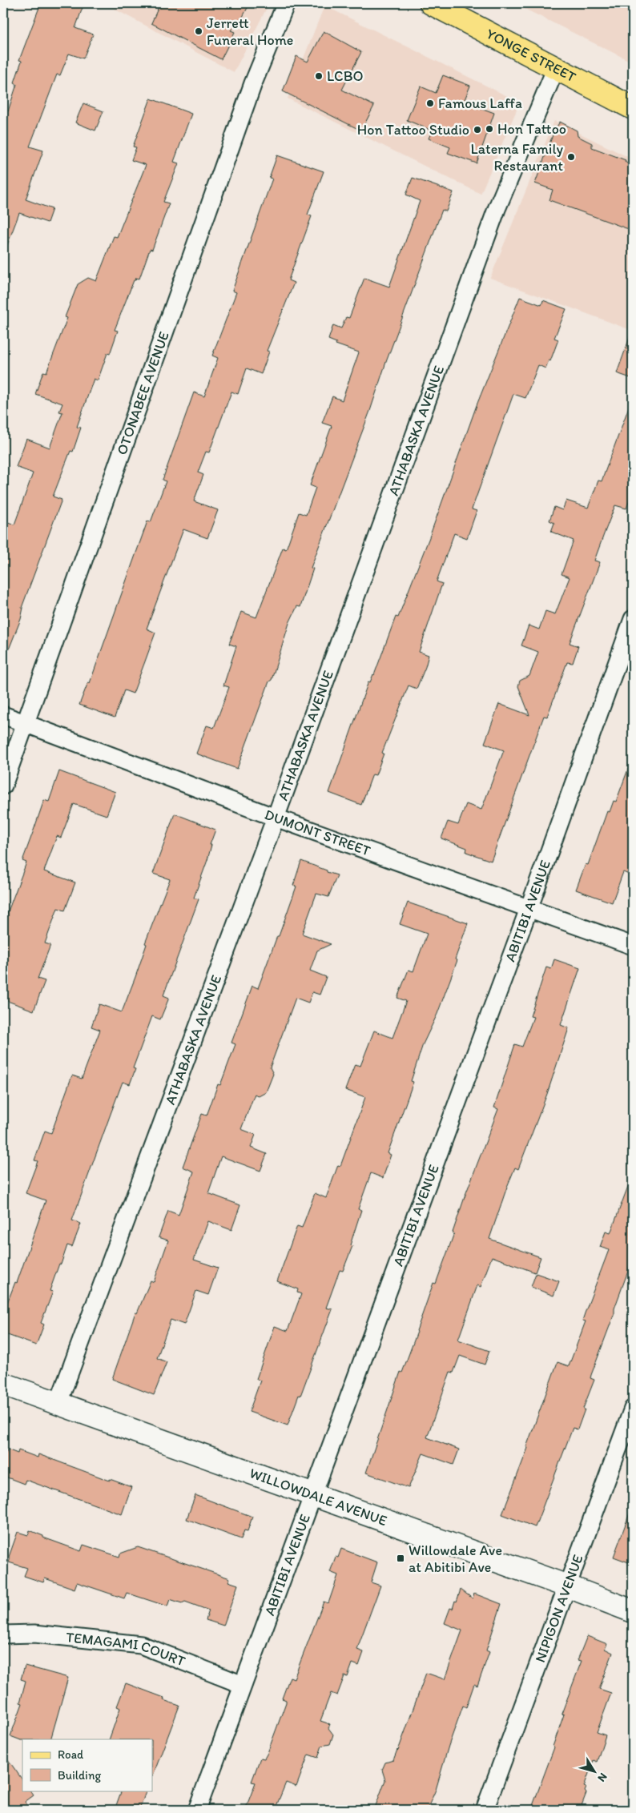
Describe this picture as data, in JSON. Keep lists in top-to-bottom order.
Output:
{
  "streets": {
    "main road": ["YONGE STREET"],
    "street": [
      "OTONABEE AVENUE",
      "ATHABASKA AVENUE",
      "DUMONT STREET",
      "ABITIBI AVENUE",
      "WILLOWDALE AVENUE",
      "NIPIGON AVENUE",
      "TEMAGAMI COURT"
    ]
  },
  "crossings": [
    ["YONGE STREET", "ATHABASKA AVENUE"],
    ["OTONABEE AVENUE", "DUMONT STREET"],
    ["ATHABASKA AVENUE", "DUMONT STREET"],
    ["ATHABASKA AVENUE", "WILLOWDALE AVENUE"],
    ["DUMONT STREET", "ABITIBI AVENUE"],
    ["ABITIBI AVENUE", "WILLOWDALE AVENUE"],
    ["ABITIBI AVENUE", "TEMAGAMI COURT"],
    ["WILLOWDALE AVENUE", "NIPIGON AVENUE"]
  ],
  "places": {
    "other": [
      "Jerrett Funeral Home",
      "LCBO",
      "Famous Laffa",
      "Hon Tattoo",
      "Hon Tattoo Studio",
      "Laterna Family Restaurant"
    ],
    "transit": ["Willowdale Ave at Abitibi Ave"]
  },
  "legend": ["Road", "Building"],
  "north": "bottom right"
}
